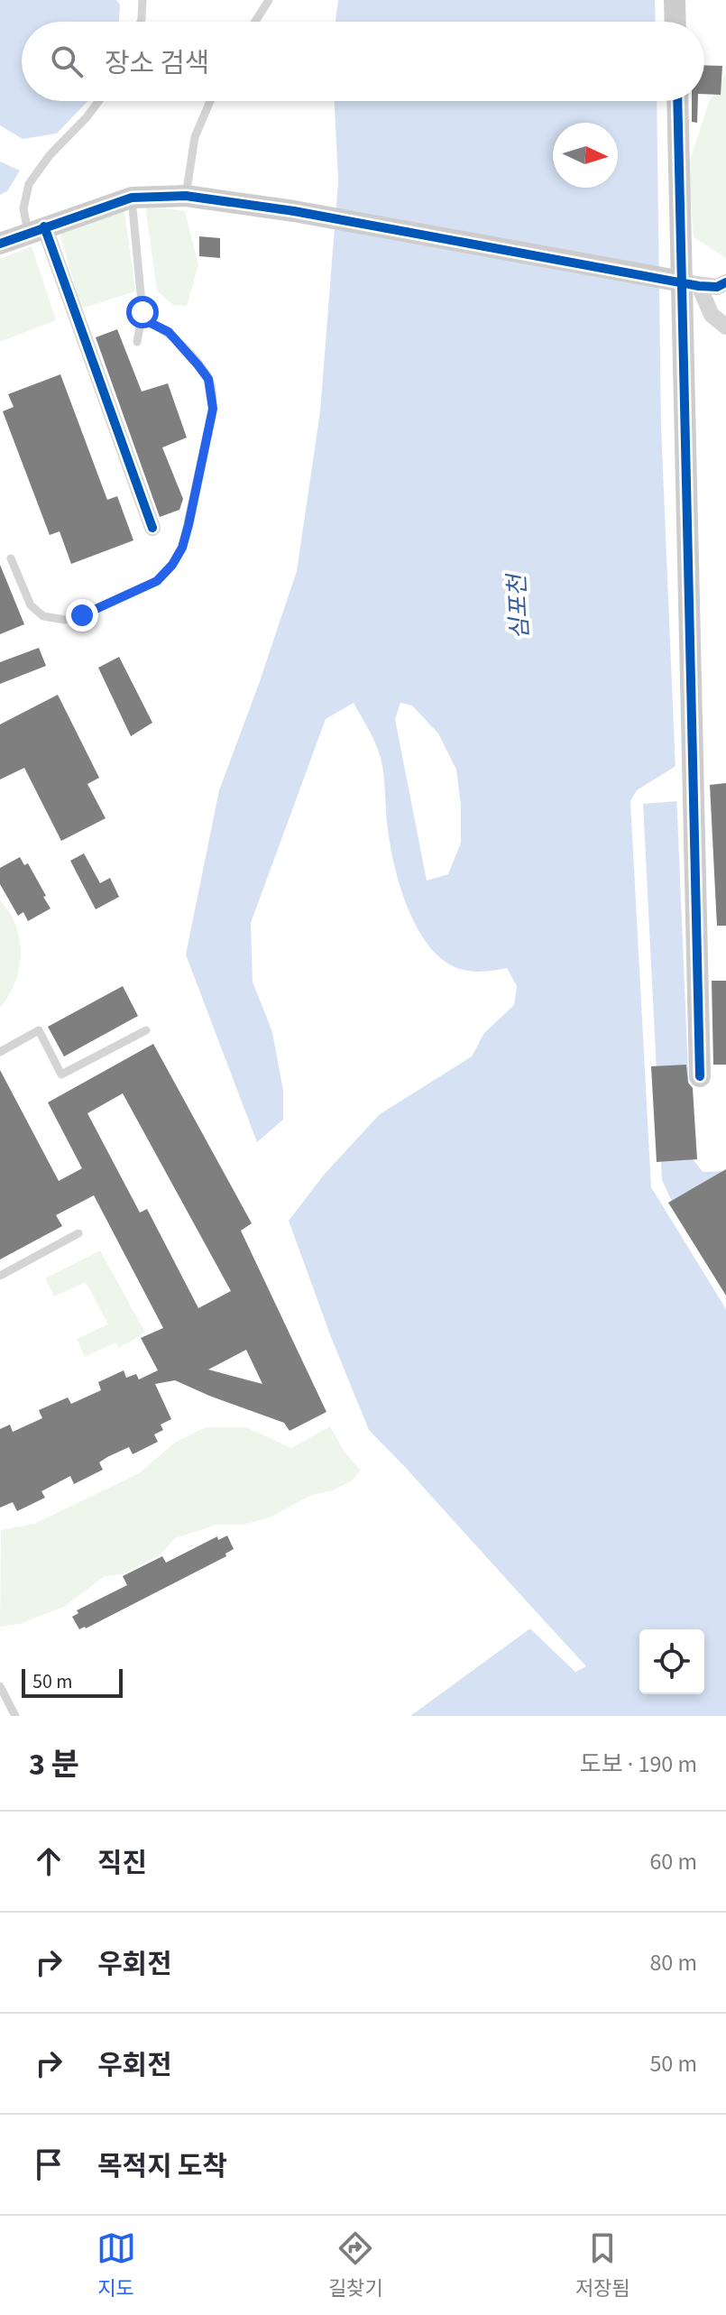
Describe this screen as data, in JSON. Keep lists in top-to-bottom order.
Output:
{
  "water": ["심포천"],
  "scale_bar": "50 m",
  "north": "right",
  "page": {
    "search": "장소 검색",
    "scale": "50 m",
    "heading": ["3 분", "도보 · 190 m"],
    "list": [
      ["직진", "60 m"],
      ["우회전", "80 m"],
      ["우회전", "50 m"],
      "목적지 도착"
    ],
    "nav": ["지도", "길찾기", "저장됨"]
  }
}
